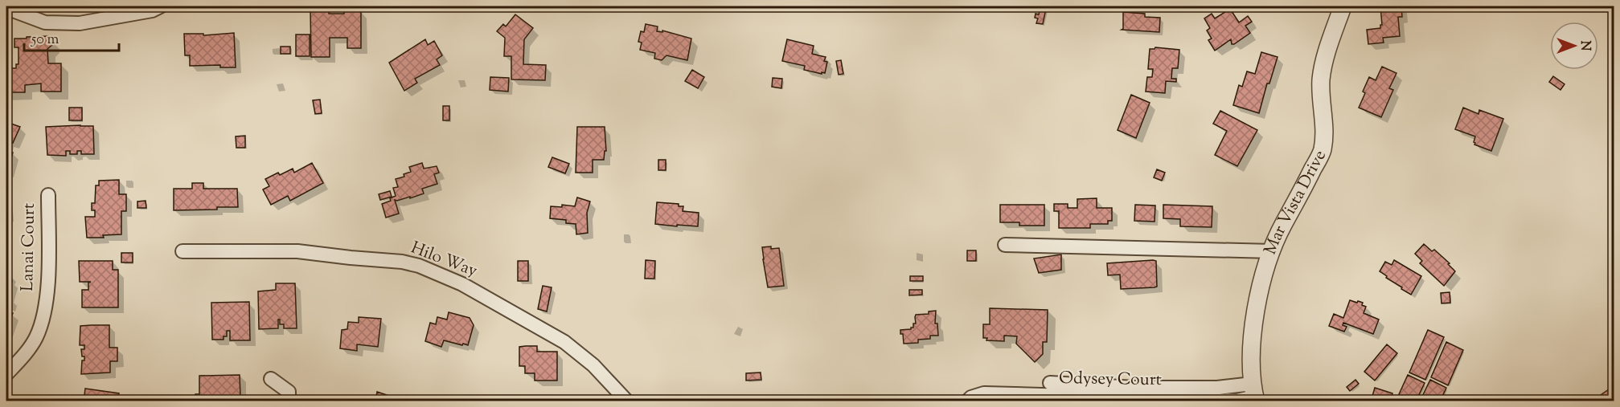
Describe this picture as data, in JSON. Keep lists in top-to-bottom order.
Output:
{
  "streets": {
    "street": [
      "Mar Vista Drive",
      "Lanai Court",
      "Hilo Way",
      "Odysey Court"
    ]
  },
  "crossings": [
    ["Mar Vista Drive", "Odysey Court"]
  ],
  "scale_bar": "50 m",
  "north": "right"
}
